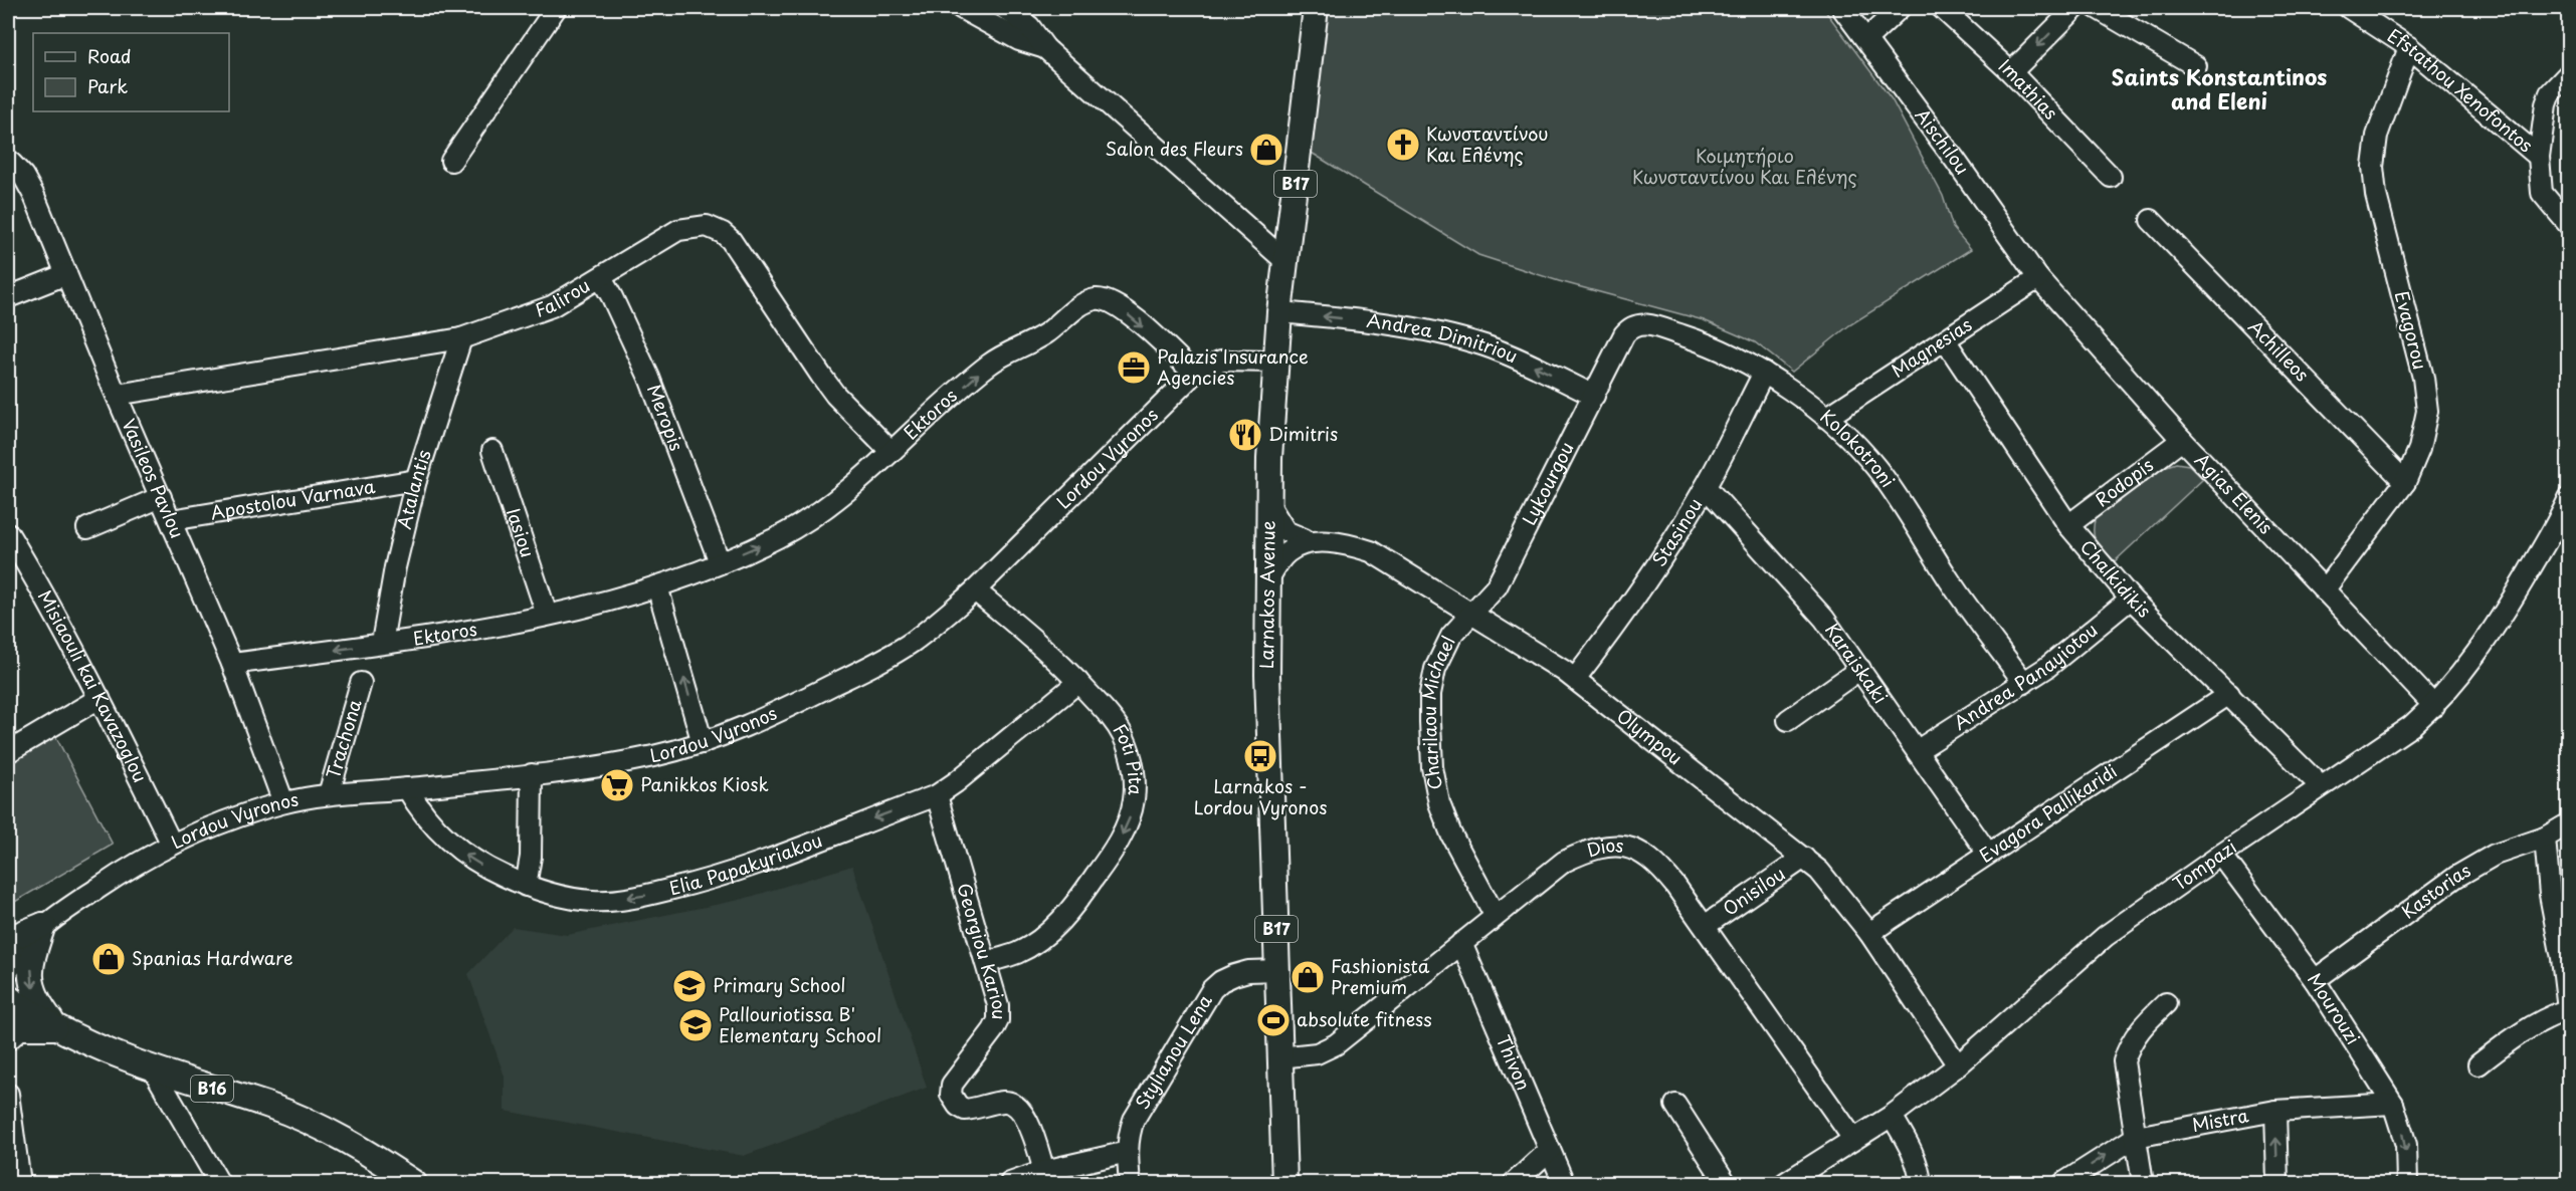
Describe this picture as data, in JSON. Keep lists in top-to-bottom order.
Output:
{
  "streets": {
    "main road": ["B17", "Larnakos Avenue", "B16"],
    "street": [
      "Imathias",
      "Efstathou Xenofontos",
      "Aischilou",
      "Falirou",
      "Evagorou",
      "Andrea Dimitriou",
      "Magnesias",
      "Achilleos",
      "Ektoros",
      "Meropis",
      "Kolokotroni",
      "Lordou Vyronos",
      "Vasileos Pavlou",
      "Rodopis",
      "Lykourgou",
      "Atalantis",
      "Agias Elenis",
      "Apostolou Varnava",
      "Stasinou",
      "Iasiou",
      "Chalkidikis",
      "Karaiskaki",
      "Andrea Panayiotou",
      "Misiaouli kai Kavazoglou",
      "Charilaou Michael",
      "Olympou",
      "Trachona",
      "Foti Pita",
      "Evagora Pallikaridi",
      "Dios",
      "Elia Papakyriakou",
      "Tompazi",
      "Onisilou",
      "Kastorias",
      "Georgiou Kariou",
      "Mourouzi",
      "Stylianou Lena",
      "Thivon",
      "Mistra"
    ]
  },
  "crossings": [
    ["Efstathou Xenofontos", "Evagorou"],
    ["Aischilou", "Magnesias"],
    ["Aischilou", "Agias Elenis"],
    ["Falirou", "Ektoros"],
    ["Falirou", "Meropis"],
    ["Falirou", "Vasileos Pavlou"],
    ["Falirou", "Atalantis"],
    ["Evagorou", "Achilleos"],
    ["Evagorou", "Agias Elenis"],
    ["Andrea Dimitriou", "Lykourgou"],
    ["Andrea Dimitriou", "Larnakos Avenue"],
    ["Magnesias", "Kolokotroni"],
    ["Magnesias", "Agias Elenis"],
    ["Magnesias", "Chalkidikis"],
    ["Ektoros", "Meropis"],
    ["Ektoros", "Lordou Vyronos"],
    ["Ektoros", "Vasileos Pavlou"],
    ["Ektoros", "Atalantis"],
    ["Ektoros", "Iasiou"],
    ["Kolokotroni", "Lykourgou"],
    ["Kolokotroni", "Stasinou"],
    ["Kolokotroni", "Andrea Panayiotou"],
    ["Lordou Vyronos", "Vasileos Pavlou"],
    ["Lordou Vyronos", "Larnakos Avenue"],
    ["Lordou Vyronos", "Misiaouli kai Kavazoglou"],
    ["Lordou Vyronos", "Trachona"],
    ["Lordou Vyronos", "Foti Pita"],
    ["Lordou Vyronos", "Elia Papakyriakou"],
    ["Vasileos Pavlou", "Apostolou Varnava"],
    ["Rodopis", "Agias Elenis"],
    ["Rodopis", "Chalkidikis"],
    ["Lykourgou", "Charilaou Michael"],
    ["Lykourgou", "Olympou"],
    ["Atalantis", "Apostolou Varnava"],
    ["Agias Elenis", "Tompazi"],
    ["Stasinou", "Karaiskaki"],
    ["Stasinou", "Olympou"],
    ["Chalkidikis", "Andrea Panayiotou"],
    ["Chalkidikis", "Evagora Pallikaridi"],
    ["Chalkidikis", "Tompazi"],
    ["Larnakos Avenue", "Olympou"],
    ["Larnakos Avenue", "Dios"],
    ["Larnakos Avenue", "Stylianou Lena"],
    ["Karaiskaki", "Andrea Panayiotou"],
    ["Karaiskaki", "Evagora Pallikaridi"],
    ["Charilaou Michael", "Olympou"],
    ["Charilaou Michael", "Dios"],
    ["Olympou", "Evagora Pallikaridi"],
    ["Olympou", "Tompazi"],
    ["Olympou", "Onisilou"],
    ["Foti Pita", "Elia Papakyriakou"],
    ["Foti Pita", "Georgiou Kariou"],
    ["Dios", "Tompazi"],
    ["Dios", "Onisilou"],
    ["Dios", "Thivon"],
    ["Elia Papakyriakou", "Georgiou Kariou"],
    ["Tompazi", "Mourouzi"],
    ["Kastorias", "Mourouzi"],
    ["Mourouzi", "Mistra"]
  ],
  "one_way": ["Andrea Dimitriou", "Foti Pita", "Elia Papakyriakou"],
  "districts": ["Saints Konstantinos and Eleni"],
  "parks": ["Κοιμητήριο Κωνσταντίνου Και Ελένης"],
  "places": {
    "church": ["Κωνσταντίνου Και Ελένης"],
    "shop": ["Salon des Fleurs", "Spanias Hardware", "Fashionista Premium"],
    "office": ["Palazis Insurance Agencies"],
    "restaurant": ["Dimitris"],
    "bus stop": ["Larnakos - Lordou Vyronos"],
    "supermarket": ["Panikkos Kiosk"],
    "school or university": ["Primary School", "Pallouriotissa B' Elementary School"],
    "sports": ["absolute fitness"]
  },
  "legend": ["Road", "Park"]
}
